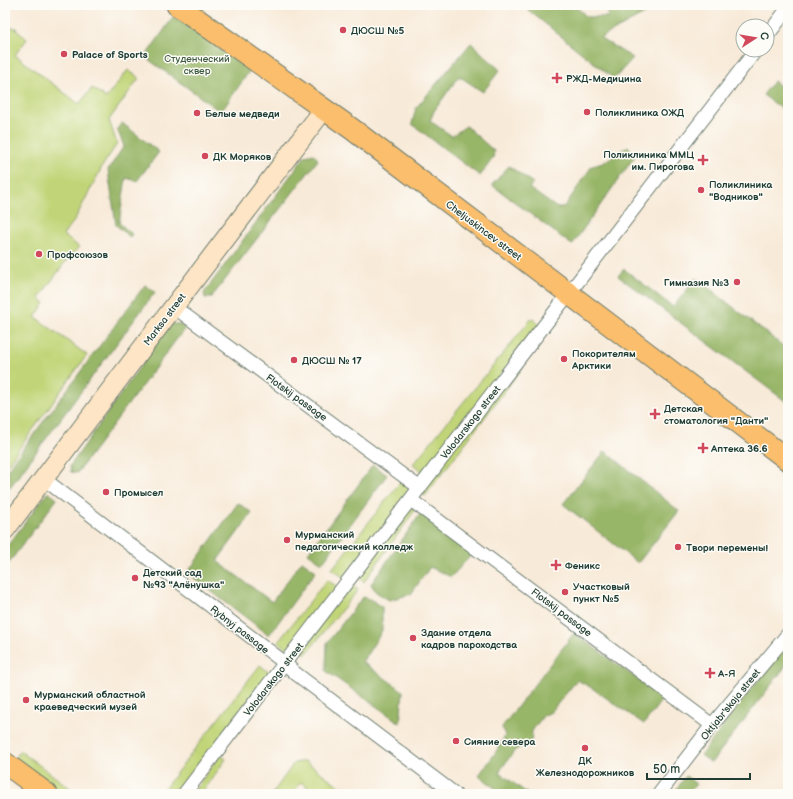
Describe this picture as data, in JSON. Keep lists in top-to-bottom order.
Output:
{
  "streets": {
    "main road": ["Cheljuskincev street"],
    "street": [
      "Marksa street",
      "Flotskij passage",
      "Volodarskogo street",
      "Rybnyj passage",
      "Oktjabr'skaja street"
    ]
  },
  "crossings": [
    ["Cheljuskincev street", "Marksa street"],
    ["Cheljuskincev street", "Volodarskogo street"],
    ["Marksa street", "Flotskij passage"],
    ["Marksa street", "Rybnyj passage"],
    ["Flotskij passage", "Volodarskogo street"],
    ["Flotskij passage", "Oktjabr'skaja street"],
    ["Volodarskogo street", "Rybnyj passage"]
  ],
  "parks": ["Студенческий сквер"],
  "places": {
    "other": [
      "ДЮСШ №5",
      "Palace of Sports",
      "Поликлиника ОЖД",
      "Белые медведи",
      "ДК Моряков",
      "Поликлиника \"Водников\"",
      "Профсоюзов",
      "Гимназия №3",
      "Покорителям Арктики",
      "ДЮСШ № 17",
      "Промысел",
      "Мурманский педагогический колледж",
      "Твори перемены!",
      "Детский сад №93 \"Алёнушка\"",
      "Участковый пункт №5",
      "Здание отдела кадров пароходства",
      "Мурманский областной краеведческий музей",
      "Сияние севера",
      "ДК Железнодорожников"
    ],
    "health": [
      "РЖД-Медицина",
      "Поликлиника ММЦ им. Пирогова",
      "Детская стоматология \"Данти\"",
      "Аптека 36.6",
      "Феникс",
      "А-Я"
    ]
  },
  "scale_bar": "50 m",
  "north": "right"
}
